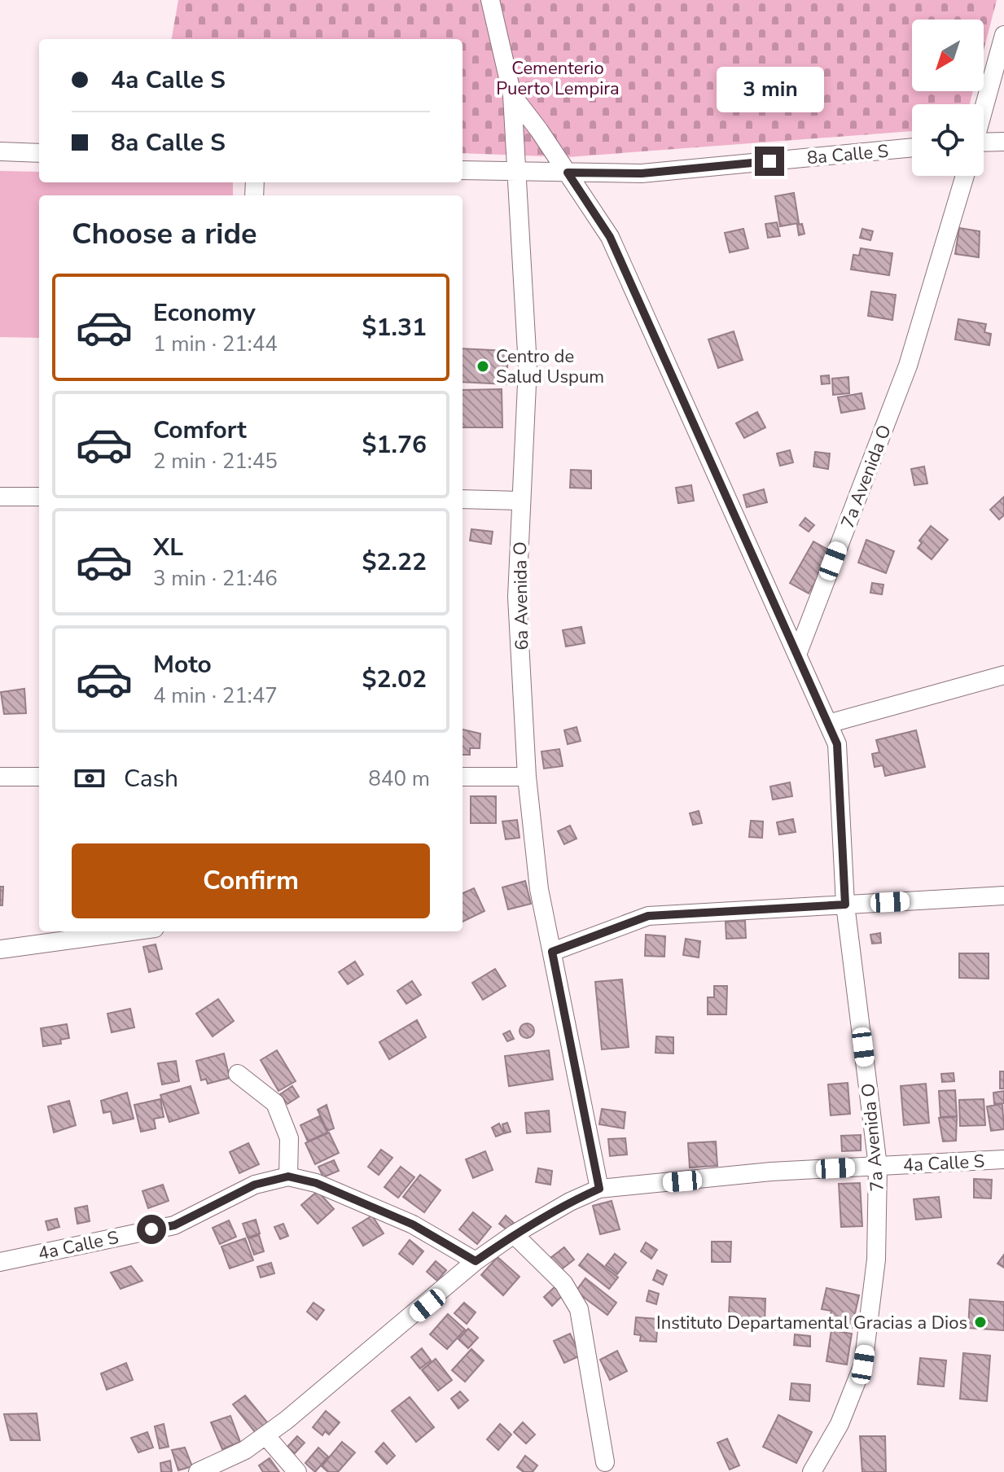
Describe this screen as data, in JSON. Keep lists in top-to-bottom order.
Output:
{
  "streets": {
    "street": [
      "8a Calle S",
      "7a Avenida O",
      "6a Avenida O",
      "4a Calle S"
    ]
  },
  "crossings": [
    ["8a Calle S", "6a Avenida O"],
    ["7a Avenida O", "4a Calle S"],
    ["6a Avenida O", "4a Calle S"]
  ],
  "parks": ["Cementerio Puerto Lempira"],
  "places": ["Centro de Salud Uspum", "Instituto Departamental Gracias a Dios"],
  "north": "bottom left",
  "page": {
    "banner": ["4a Calle S", "8a Calle S"],
    "bubble": "3 min",
    "heading": "Choose a ride",
    "list": [
      {
        "name": "Economy",
        "note": "1 min · 21:44",
        "value": "$1.31"
      },
      {
        "name": "Comfort",
        "note": "2 min · 21:45",
        "value": "$1.76"
      },
      {
        "name": "XL",
        "note": "3 min · 21:46",
        "value": "$2.22"
      },
      {
        "name": "Moto",
        "note": "4 min · 21:47",
        "value": "$2.02"
      }
    ],
    "pay": ["Cash", "840 m"],
    "buttons": "Confirm"
  }
}
